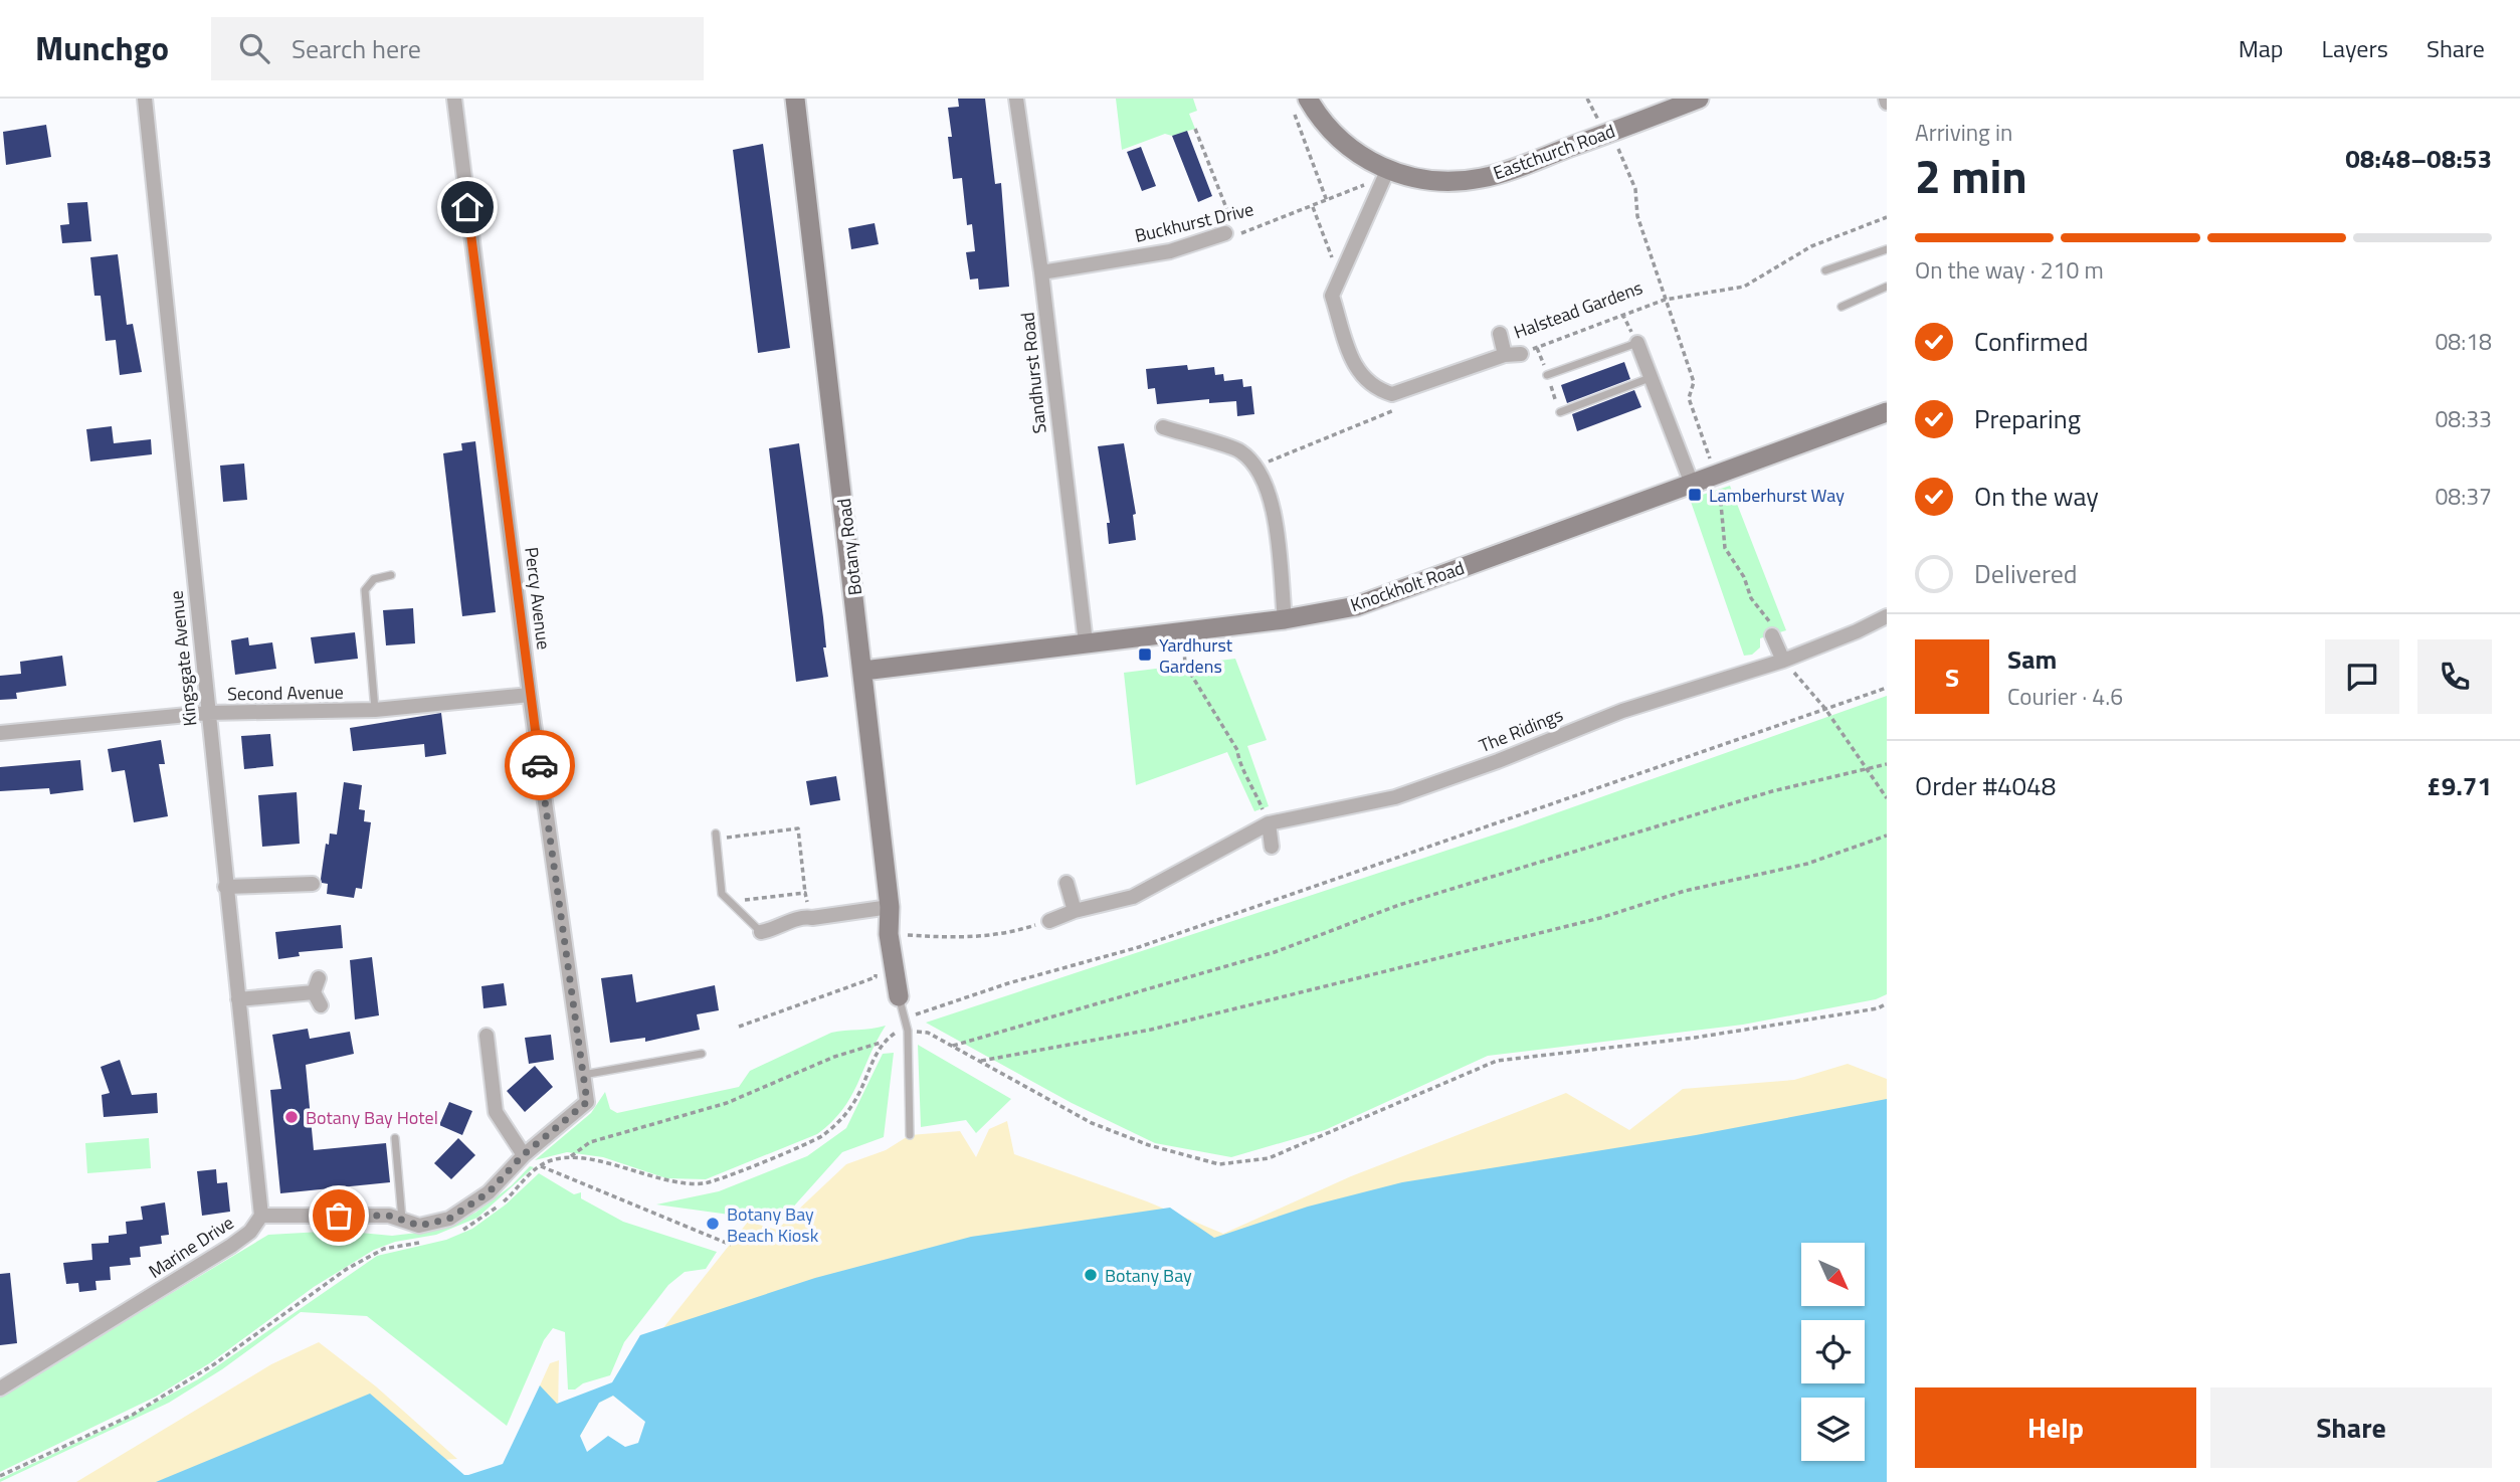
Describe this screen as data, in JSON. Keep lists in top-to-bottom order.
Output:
{
  "streets": {
    "street": [
      "Eastchurch Road",
      "Buckhurst Drive",
      "Halstead Gardens",
      "Sandhurst Road",
      "Botany Road",
      "Knockholt Road",
      "Percy Avenue",
      "Kingsgate Avenue",
      "Second Avenue",
      "The Ridings",
      "Marine Drive"
    ]
  },
  "crossings": [
    ["Eastchurch Road", "Buckhurst Drive"],
    ["Buckhurst Drive", "Sandhurst Road"],
    ["Sandhurst Road", "Knockholt Road"],
    ["Botany Road", "Knockholt Road"],
    ["Percy Avenue", "Second Avenue"],
    ["Kingsgate Avenue", "Second Avenue"],
    ["Kingsgate Avenue", "Marine Drive"]
  ],
  "places": {
    "transit": ["Lamberhurst Way", "Yardhurst Gardens"],
    "other": ["Botany Bay Hotel", "Botany Bay Beach Kiosk", "Botany Bay"]
  },
  "north": "bottom right",
  "page": {
    "header": "Munchgo",
    "search": "Search here",
    "nav": ["Map", "Layers", "Share"],
    "heading": ["2 min", "Arriving in", "08:48–08:53"],
    "panel": [
      "Sam",
      "Courier · 4.6",
      "Order #4048",
      "£9.71"
    ],
    "bar": "On the way · 210 m",
    "list": [
      ["Confirmed", "08:18"],
      ["Preparing", "08:33"],
      ["On the way", "08:37"],
      "Delivered"
    ],
    "round": "S",
    "buttons": ["Help", "Share"]
  }
}
